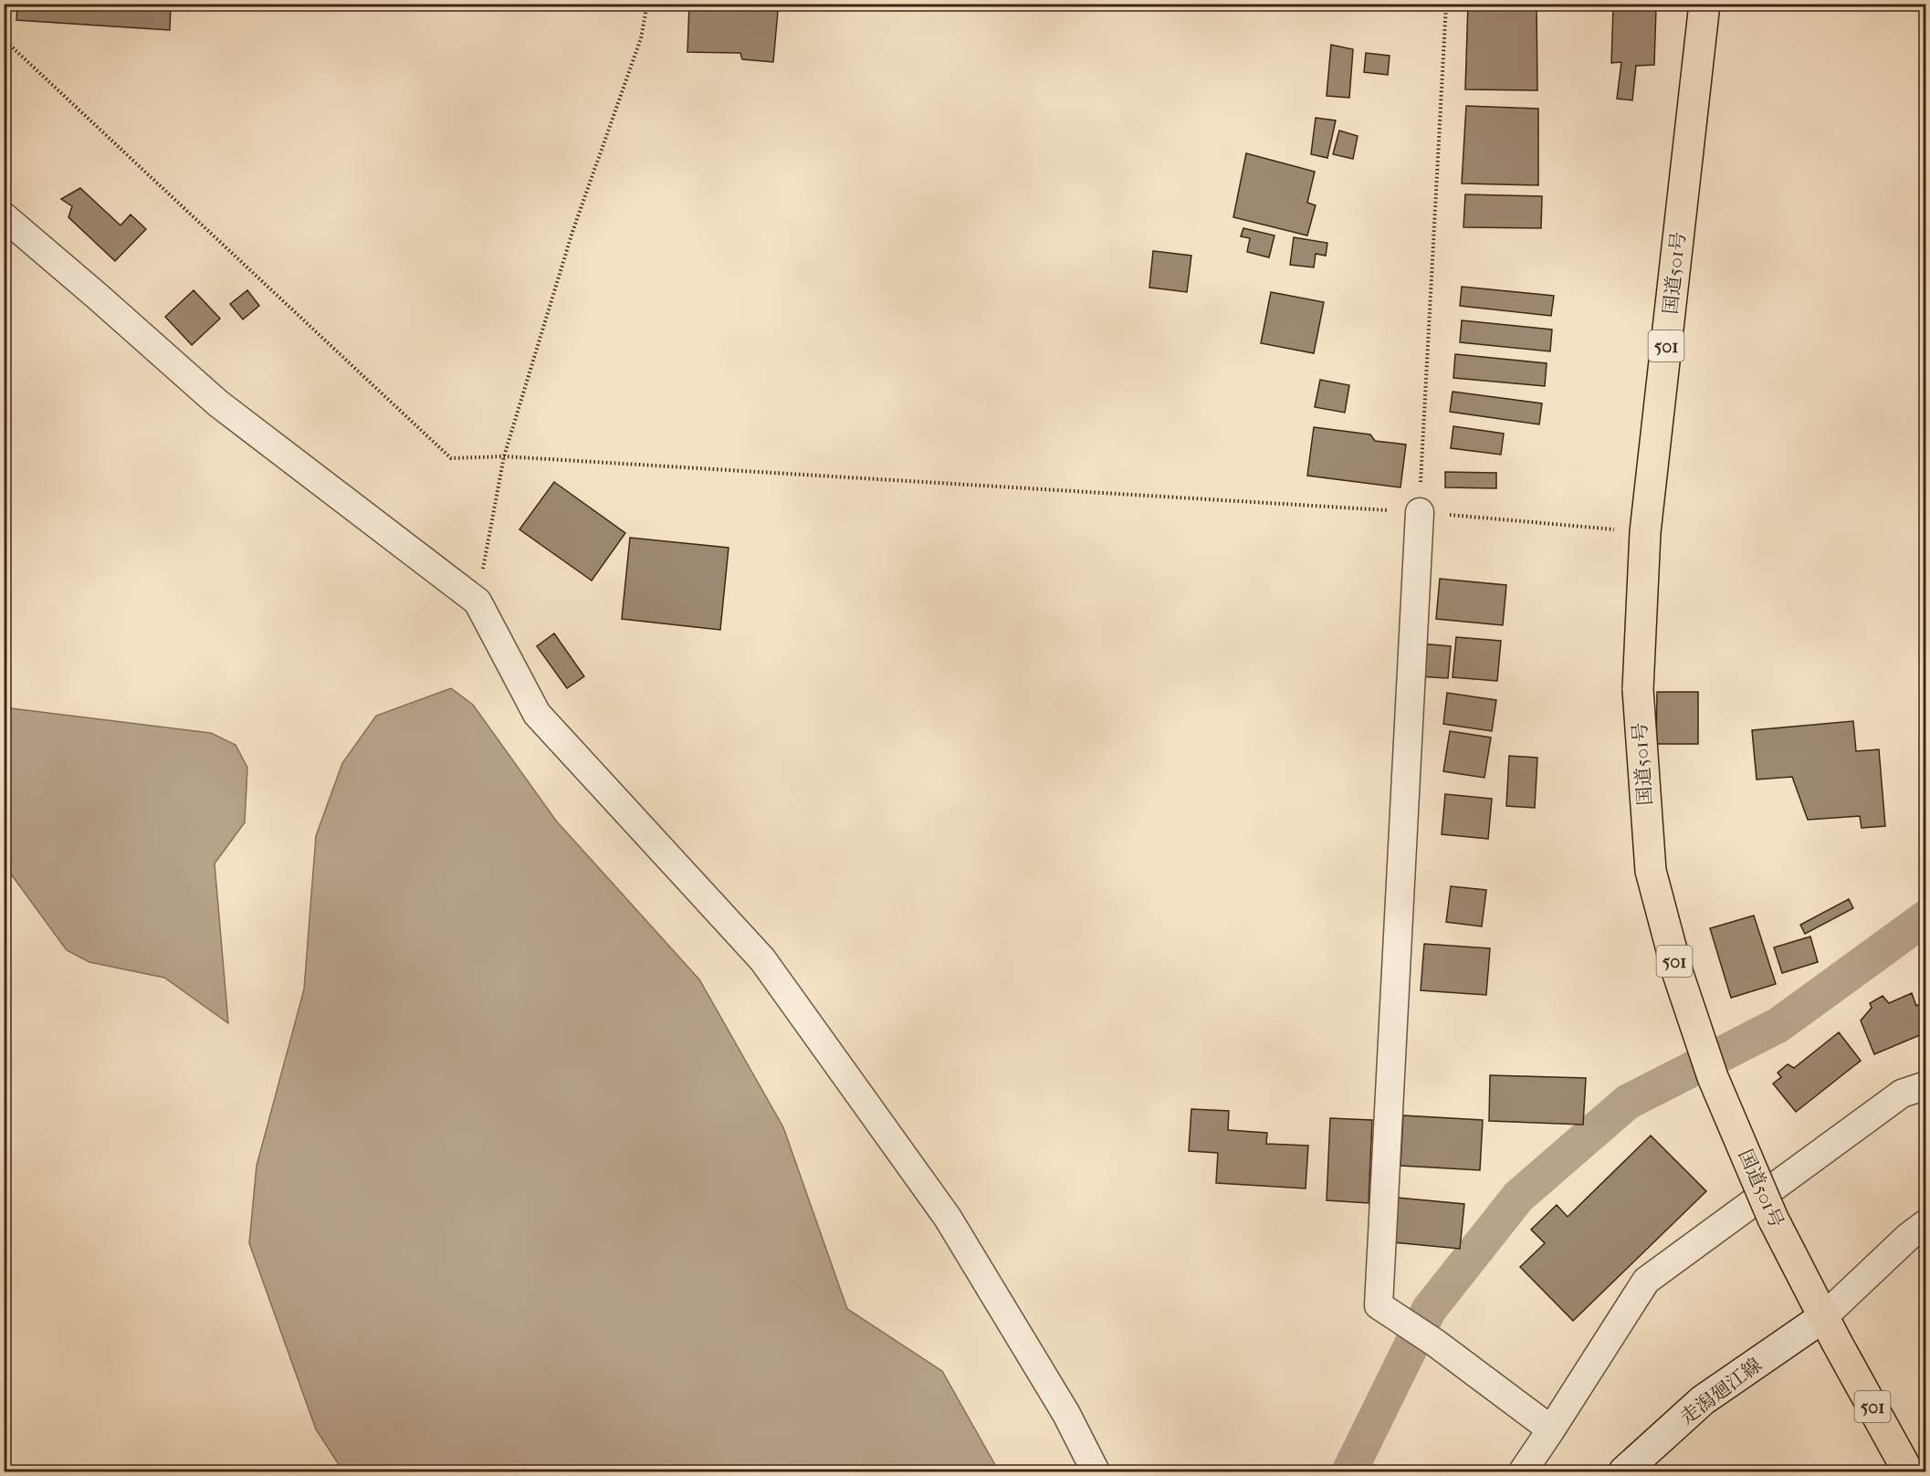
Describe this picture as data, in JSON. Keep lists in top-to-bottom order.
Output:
{
  "streets": {
    "highway": ["国道501号", "501"],
    "main road": ["走潟廻江線"]
  },
  "crossings": [
    ["国道501号", "走潟廻江線"]
  ]
}
